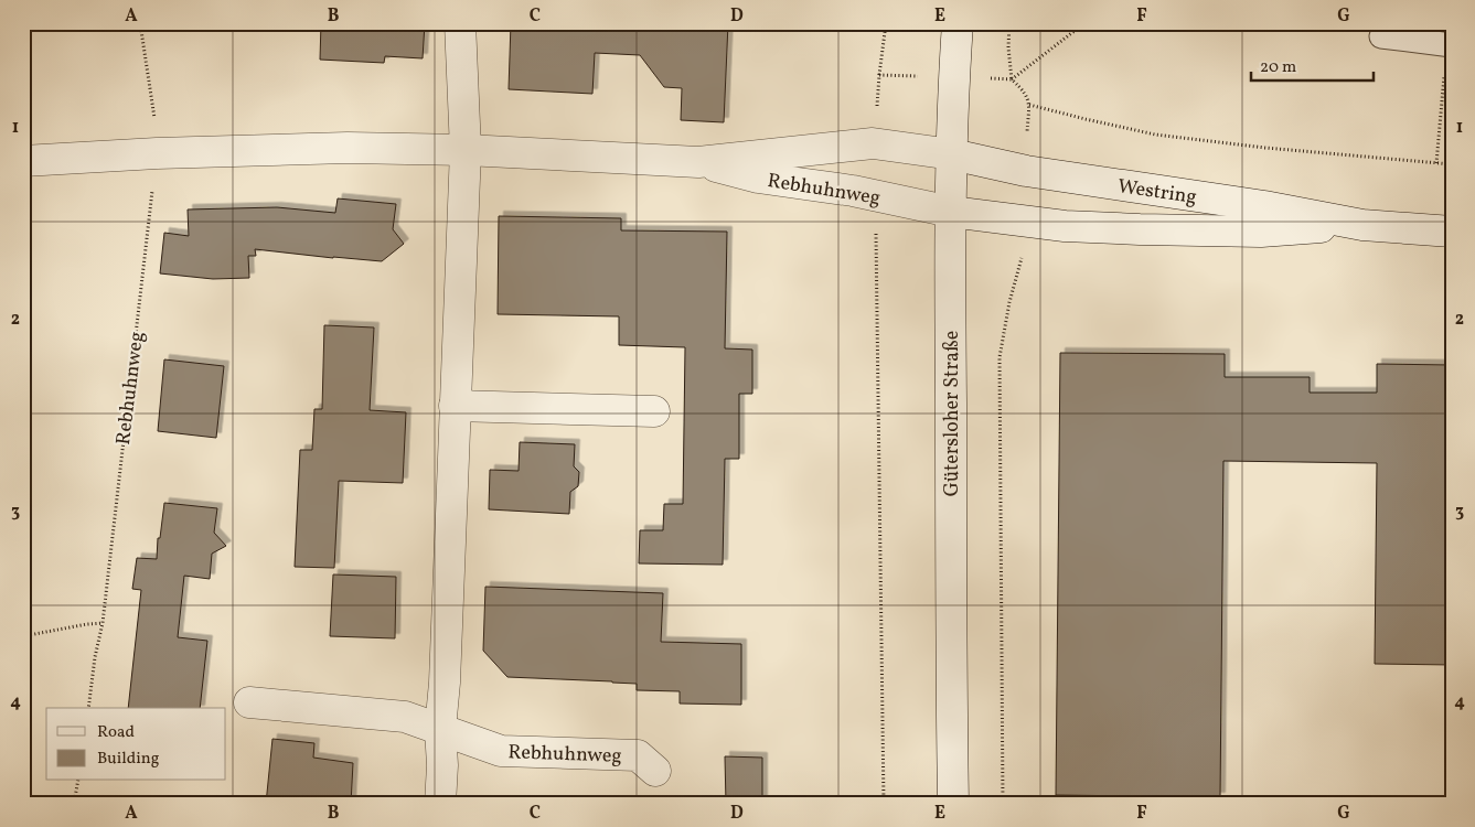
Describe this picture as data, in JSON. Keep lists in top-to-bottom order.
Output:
{
  "streets": {
    "street": ["Rebhuhnweg", "Westring", "Gütersloher Straße"]
  },
  "crossings": [
    ["Rebhuhnweg", "Westring"],
    ["Rebhuhnweg", "Gütersloher Straße"],
    ["Westring", "Gütersloher Straße"]
  ],
  "legend": ["Road", "Building"],
  "scale_bar": "20 m",
  "grid": {
    "columns": [
      "A",
      "B",
      "C",
      "D",
      "E",
      "F",
      "G"
    ],
    "rows": [
      "1",
      "2",
      "3",
      "4"
    ]
  }
}
